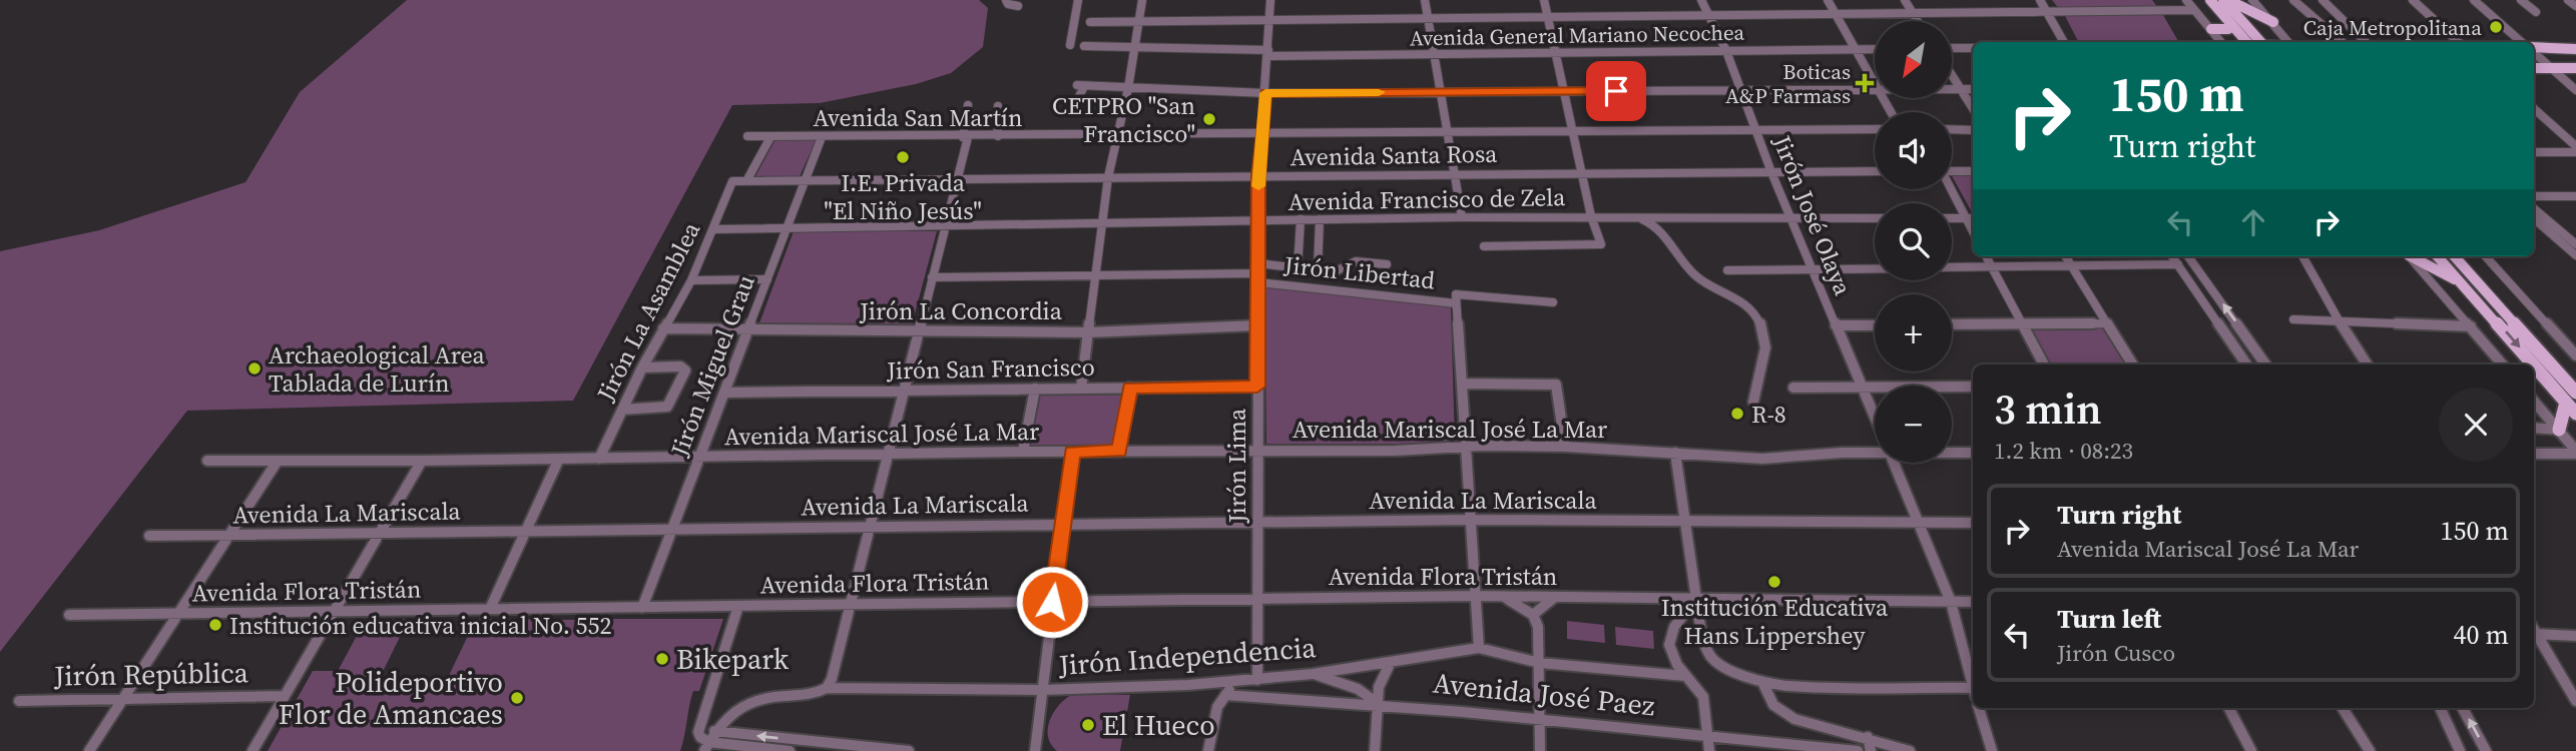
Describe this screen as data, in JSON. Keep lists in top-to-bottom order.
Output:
{
  "streets": {
    "street": [
      "Avenida General Mariano Necochea",
      "Avenida San Martín",
      "Avenida Santa Rosa",
      "Avenida Francisco de Zela",
      "Jirón José Olaya",
      "Jirón Libertad",
      "Jirón La Concordia",
      "Jirón La Asamblea",
      "Jirón Miguel Grau",
      "Jirón San Francisco",
      "Avenida Mariscal José La Mar",
      "Jirón Lima",
      "Avenida La Mariscala",
      "Avenida Flora Tristán",
      "Jirón Independencia",
      "Jirón República",
      "Avenida José Paez"
    ]
  },
  "crossings": [
    ["Avenida General Mariano Necochea", "Jirón José Olaya"],
    ["Avenida General Mariano Necochea", "Jirón Lima"],
    ["Avenida San Martín", "Jirón José Olaya"],
    ["Avenida San Martín", "Jirón Miguel Grau"],
    ["Avenida San Martín", "Jirón Lima"],
    ["Avenida Santa Rosa", "Jirón José Olaya"],
    ["Avenida Santa Rosa", "Jirón La Asamblea"],
    ["Avenida Santa Rosa", "Jirón Miguel Grau"],
    ["Avenida Santa Rosa", "Jirón Lima"],
    ["Avenida Francisco de Zela", "Jirón José Olaya"],
    ["Avenida Francisco de Zela", "Jirón La Asamblea"],
    ["Avenida Francisco de Zela", "Jirón Miguel Grau"],
    ["Avenida Francisco de Zela", "Jirón Lima"],
    ["Jirón José Olaya", "Avenida La Mariscala"],
    ["Jirón José Olaya", "Avenida Flora Tristán"],
    ["Jirón Libertad", "Jirón Lima"],
    ["Jirón La Concordia", "Jirón La Asamblea"],
    ["Jirón La Concordia", "Jirón Miguel Grau"],
    ["Jirón La Concordia", "Jirón Lima"],
    ["Jirón La Asamblea", "Avenida Mariscal José La Mar"],
    ["Jirón Miguel Grau", "Jirón San Francisco"],
    ["Jirón Miguel Grau", "Avenida Mariscal José La Mar"],
    ["Jirón Miguel Grau", "Avenida La Mariscala"],
    ["Jirón Miguel Grau", "Avenida Flora Tristán"],
    ["Jirón San Francisco", "Jirón Lima"],
    ["Avenida Mariscal José La Mar", "Jirón Lima"],
    ["Jirón Lima", "Avenida La Mariscala"],
    ["Jirón Lima", "Avenida Flora Tristán"],
    ["Jirón Lima", "Jirón Independencia"]
  ],
  "places": {
    "other": [
      "Caja Metropolitana",
      "CETPRO \"San Francisco\"",
      "I.E. Privada \"El Niño Jesús\"",
      "Archaeological Area Tablada de Lurín",
      "R-8",
      "Institución Educativa Hans Lippershey",
      "Institución educativa inicial No. 552",
      "Bikepark",
      "Polideportivo Flor de Amancaes",
      "El Hueco"
    ],
    "health": ["Boticas A&P Farmass"]
  },
  "north": "bottom left",
  "page": {
    "map_buttons": ["+", "−"],
    "turn": ["150 m", "Turn right"],
    "heading": ["3 min", "1.2 km · 08:23"],
    "list": [
      {
        "name": "Turn right",
        "note": "Avenida Mariscal José La Mar",
        "value": "150 m"
      },
      {
        "name": "Turn left",
        "note": "Jirón Cusco",
        "value": "40 m"
      }
    ]
  }
}
